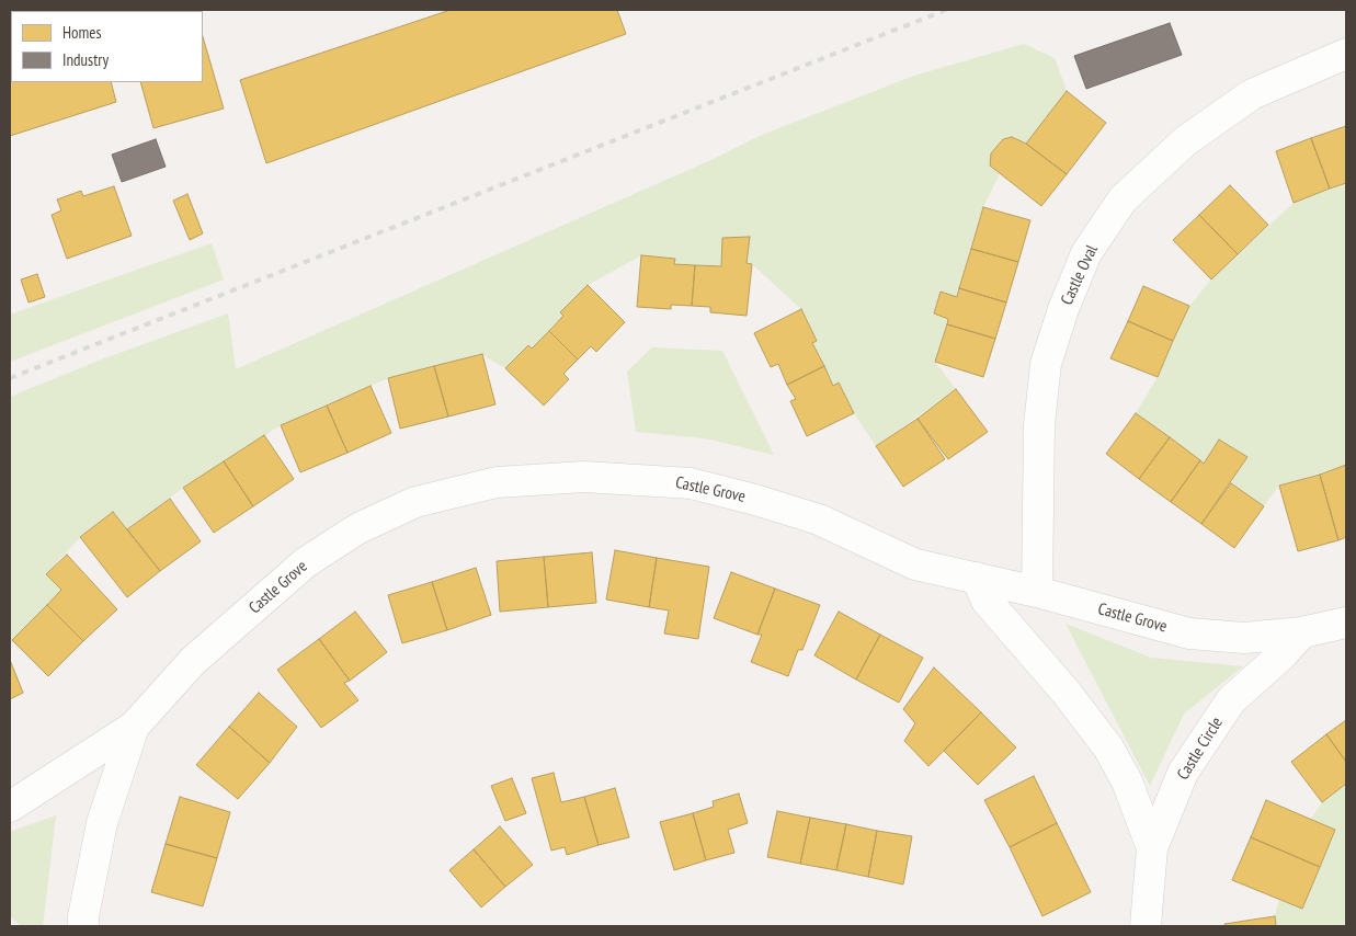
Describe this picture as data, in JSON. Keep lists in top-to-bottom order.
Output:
{
  "streets": {
    "street": ["Castle Oval", "Castle Grove", "Castle Circle"]
  },
  "crossings": [
    ["Castle Oval", "Castle Grove"],
    ["Castle Grove", "Castle Circle"]
  ],
  "legend": ["Homes", "Industry"]
}
